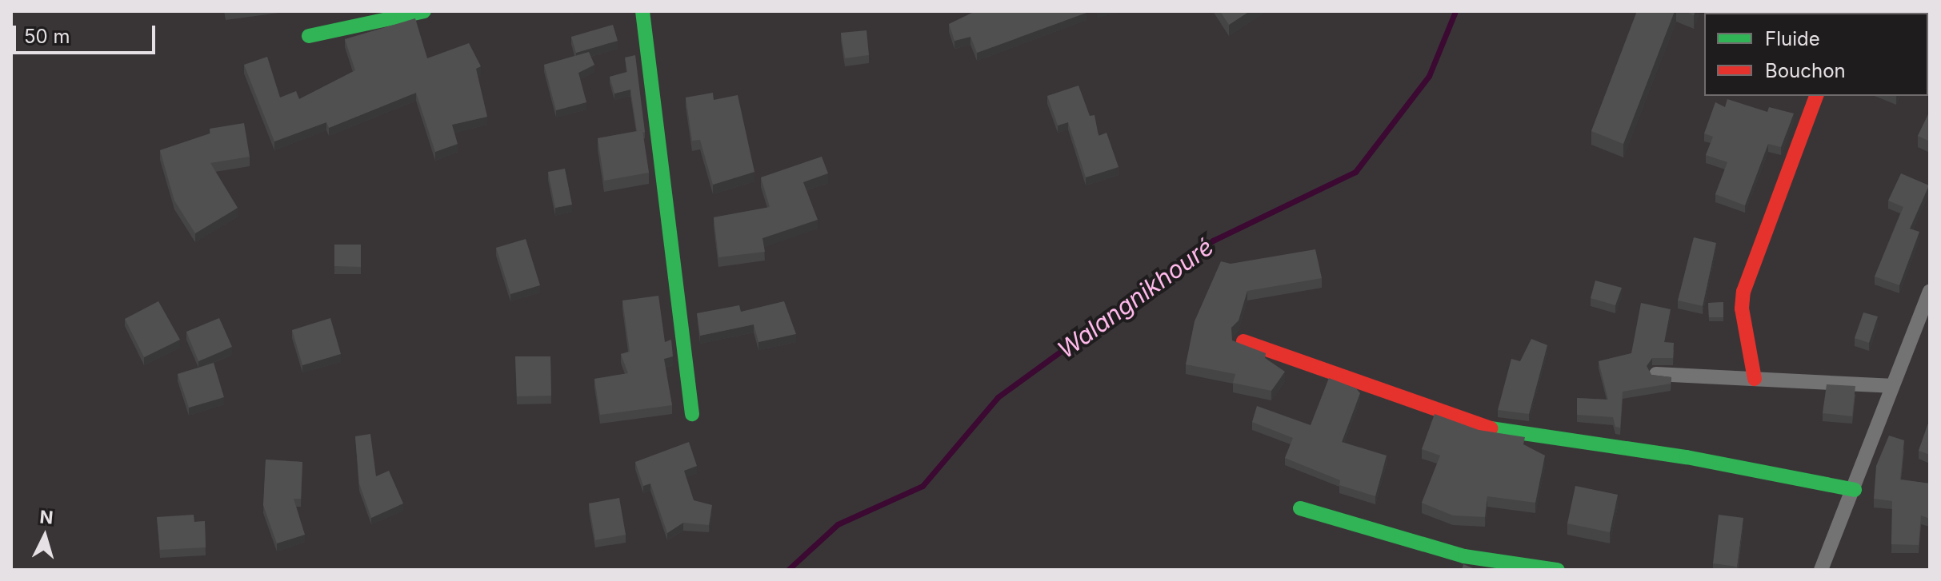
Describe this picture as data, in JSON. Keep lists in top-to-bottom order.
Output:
{
  "water": ["Walangnikhouré"],
  "legend": ["Fluide", "Bouchon"],
  "scale_bar": "50 m",
  "north": "top"
}
